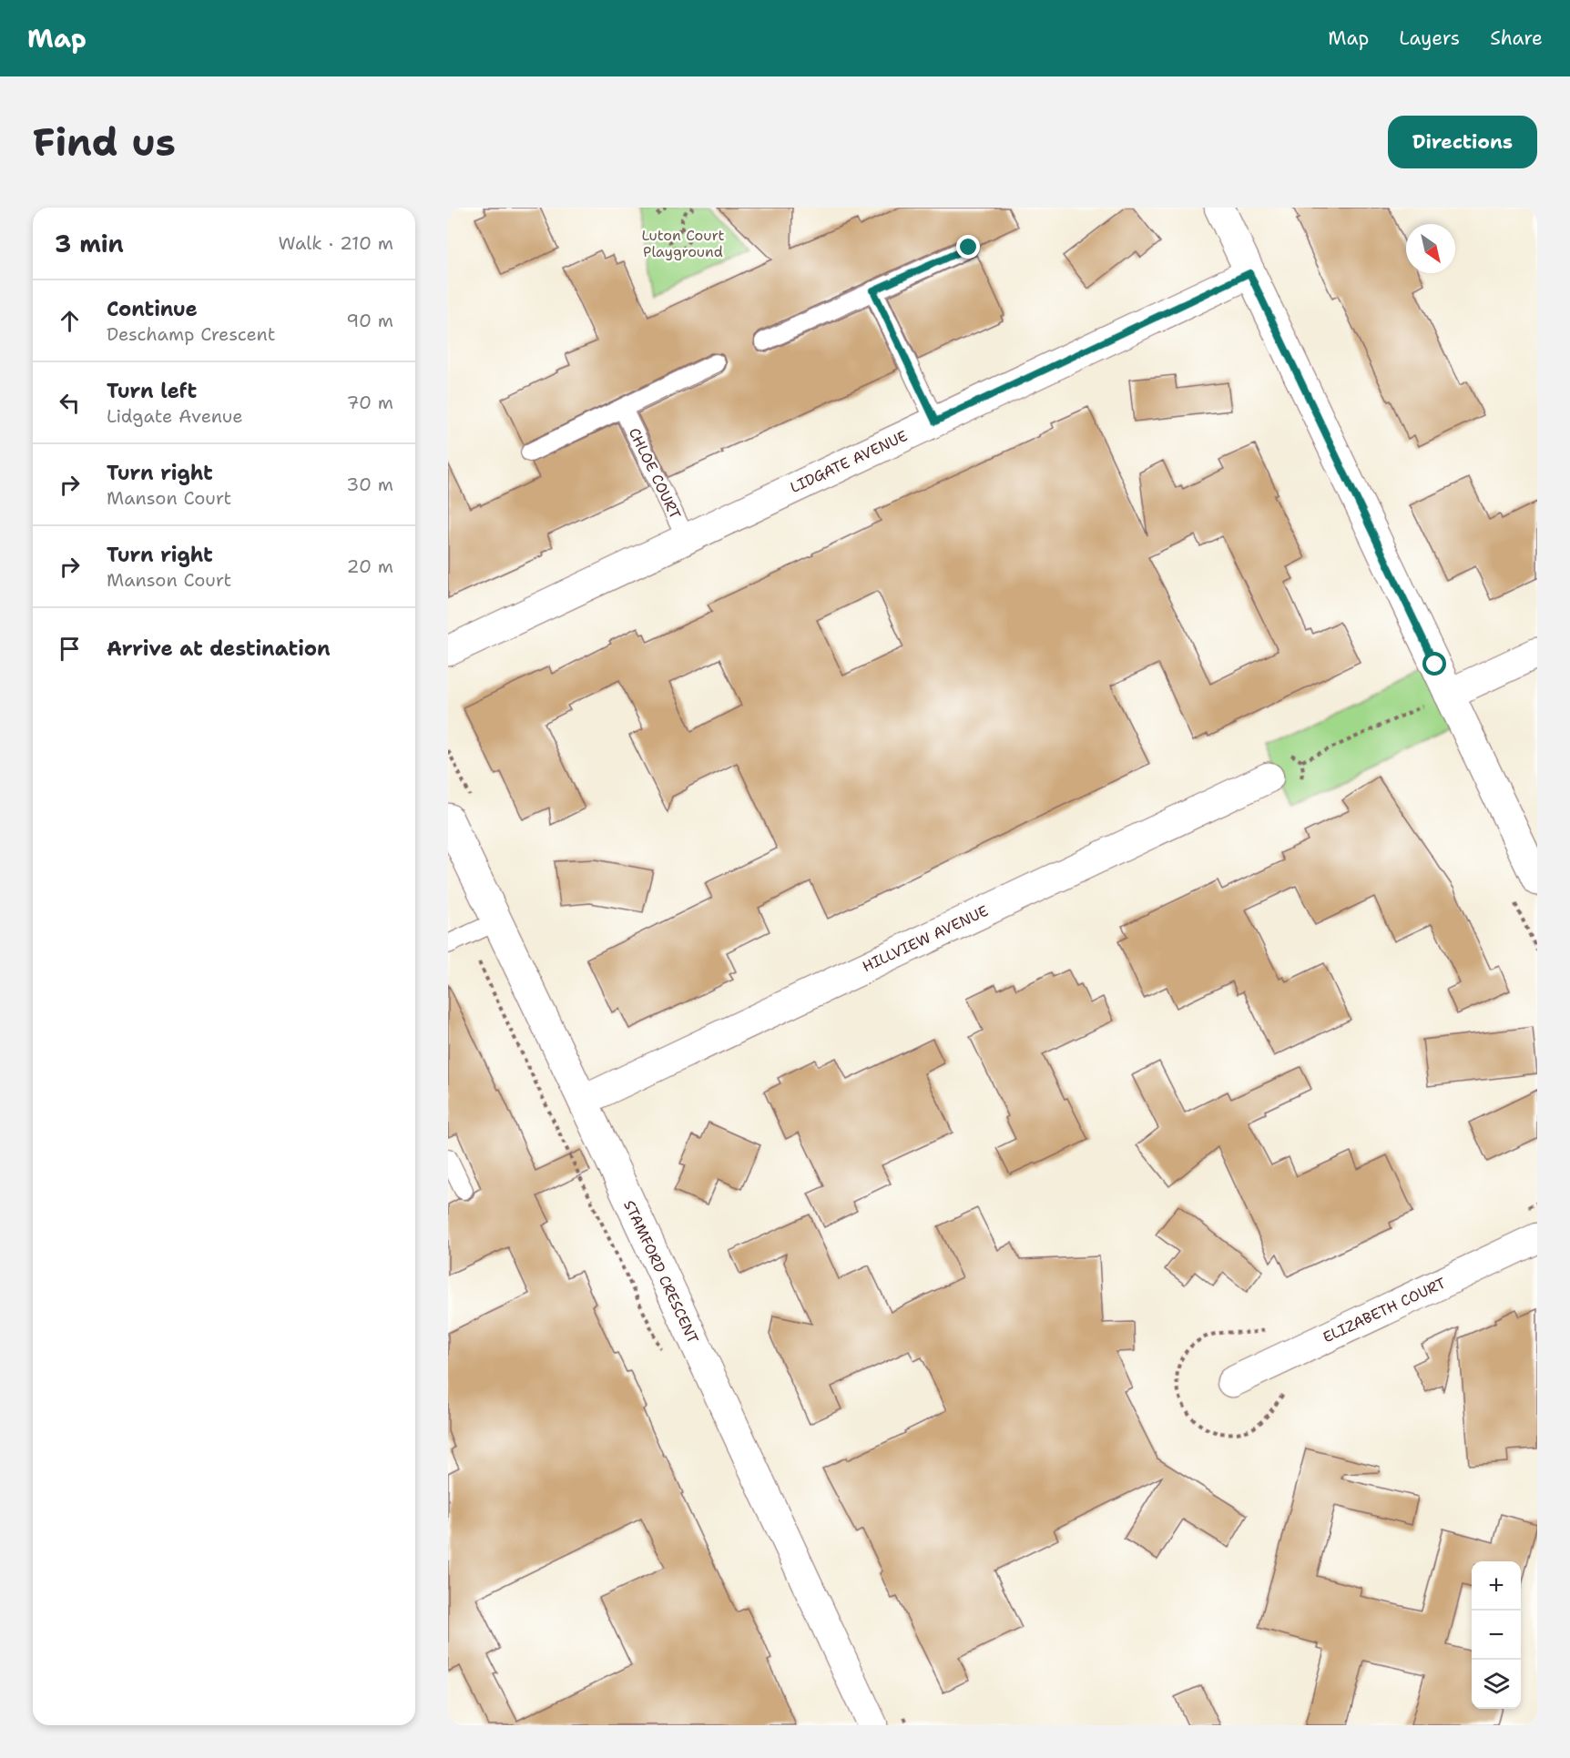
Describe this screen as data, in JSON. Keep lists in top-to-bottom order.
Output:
{
  "streets": {
    "street": [
      "LIDGATE AVENUE",
      "HILLVIEW AVENUE",
      "STAMFORD CRESCENT",
      "ELIZABETH COURT"
    ],
    "lane": ["CHLOE COURT"]
  },
  "crossings": [
    ["LIDGATE AVENUE", "CHLOE COURT"],
    ["HILLVIEW AVENUE", "STAMFORD CRESCENT"]
  ],
  "parks": ["Luton Court Playground"],
  "north": "bottom right",
  "page": {
    "header": "Map",
    "nav": ["Map", "Layers", "Share"],
    "buttons": "Directions",
    "title": "Find us",
    "heading": ["3 min", "Walk · 210 m"],
    "list": [
      ["Continue", "Deschamp Crescent", "90 m"],
      ["Turn left", "Lidgate Avenue", "70 m"],
      ["Turn right", "Manson Court", "30 m"],
      ["Turn right", "Manson Court", "20 m"],
      "Arrive at destination"
    ],
    "map_buttons": ["+", "−"]
  }
}
